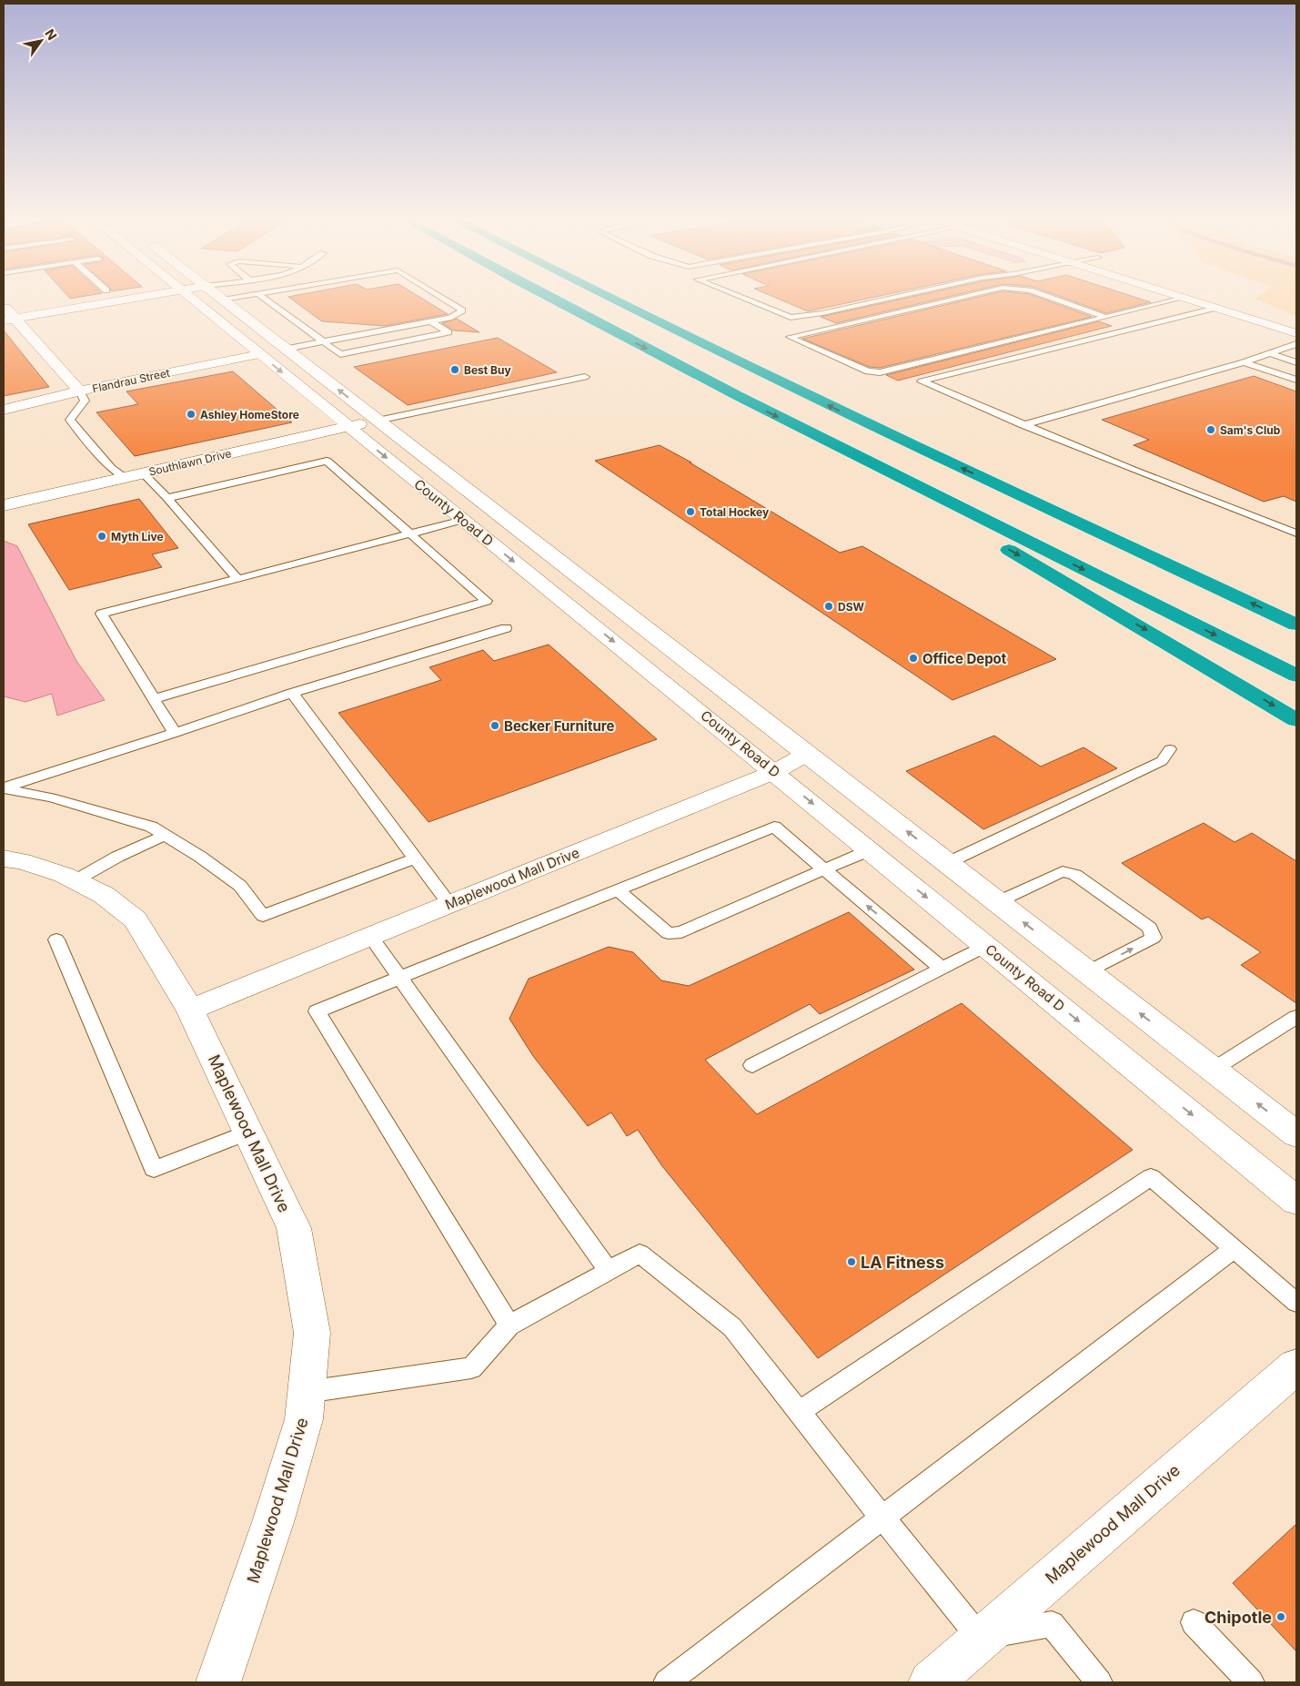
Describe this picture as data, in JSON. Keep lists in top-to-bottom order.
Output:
{
  "streets": {
    "street": [
      "Flandrau Street",
      "Southlawn Drive",
      "County Road D",
      "Maplewood Mall Drive"
    ]
  },
  "crossings": [
    ["Flandrau Street", "County Road D"],
    ["Southlawn Drive", "County Road D"],
    ["County Road D", "Maplewood Mall Drive"]
  ],
  "places": [
    "Best Buy",
    "Ashley HomeStore",
    "Sam's Club",
    "Total Hockey",
    "Myth Live",
    "DSW",
    "Office Depot",
    "Becker Furniture",
    "LA Fitness",
    "Chipotle"
  ],
  "north": "top right"
}
